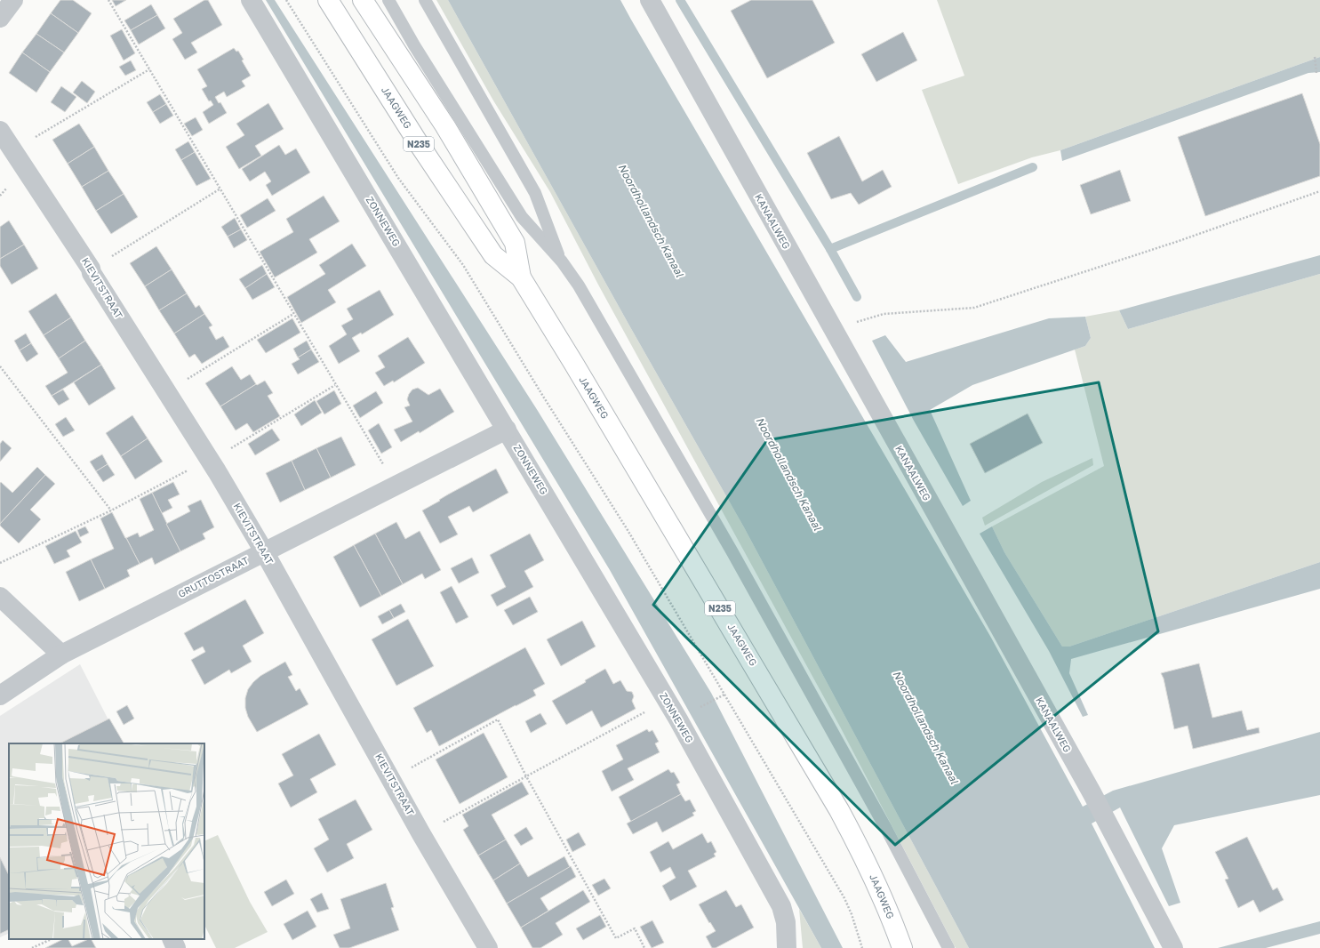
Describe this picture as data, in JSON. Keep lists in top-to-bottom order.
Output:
{
  "streets": {
    "main road": ["JAAGWEG", "N235"],
    "street": [
      "ZONNEWEG",
      "KANAALWEG",
      "KIEVITSTRAAT",
      "GRUTTOSTRAAT"
    ]
  },
  "crossings": [
    ["ZONNEWEG", "GRUTTOSTRAAT"],
    ["KIEVITSTRAAT", "GRUTTOSTRAAT"]
  ],
  "water": ["Noordhollandsch Kanaal"]
}
